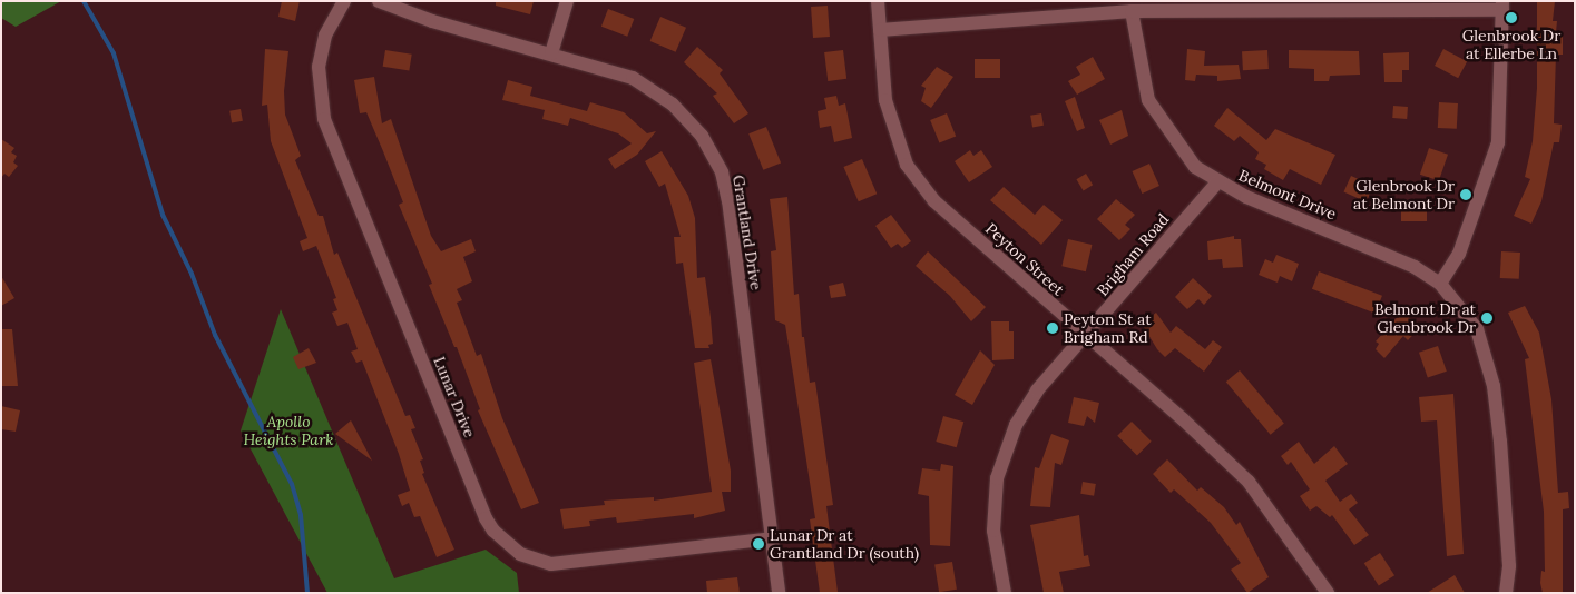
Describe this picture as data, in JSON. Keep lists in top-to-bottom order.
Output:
{
  "streets": {
    "street": [
      "Belmont Drive",
      "Grantland Drive",
      "Brigham Road",
      "Peyton Street",
      "Lunar Drive"
    ]
  },
  "crossings": [
    ["Belmont Drive", "Brigham Road"],
    ["Grantland Drive", "Lunar Drive"],
    ["Brigham Road", "Peyton Street"]
  ],
  "parks": ["Apollo Heights Park"],
  "places": [
    "Glenbrook Dr at Ellerbe Ln",
    "Glenbrook Dr at Belmont Dr",
    "Belmont Dr at Glenbrook Dr",
    "Peyton St at Brigham Rd",
    "Lunar Dr at Grantland Dr (south)"
  ]
}
